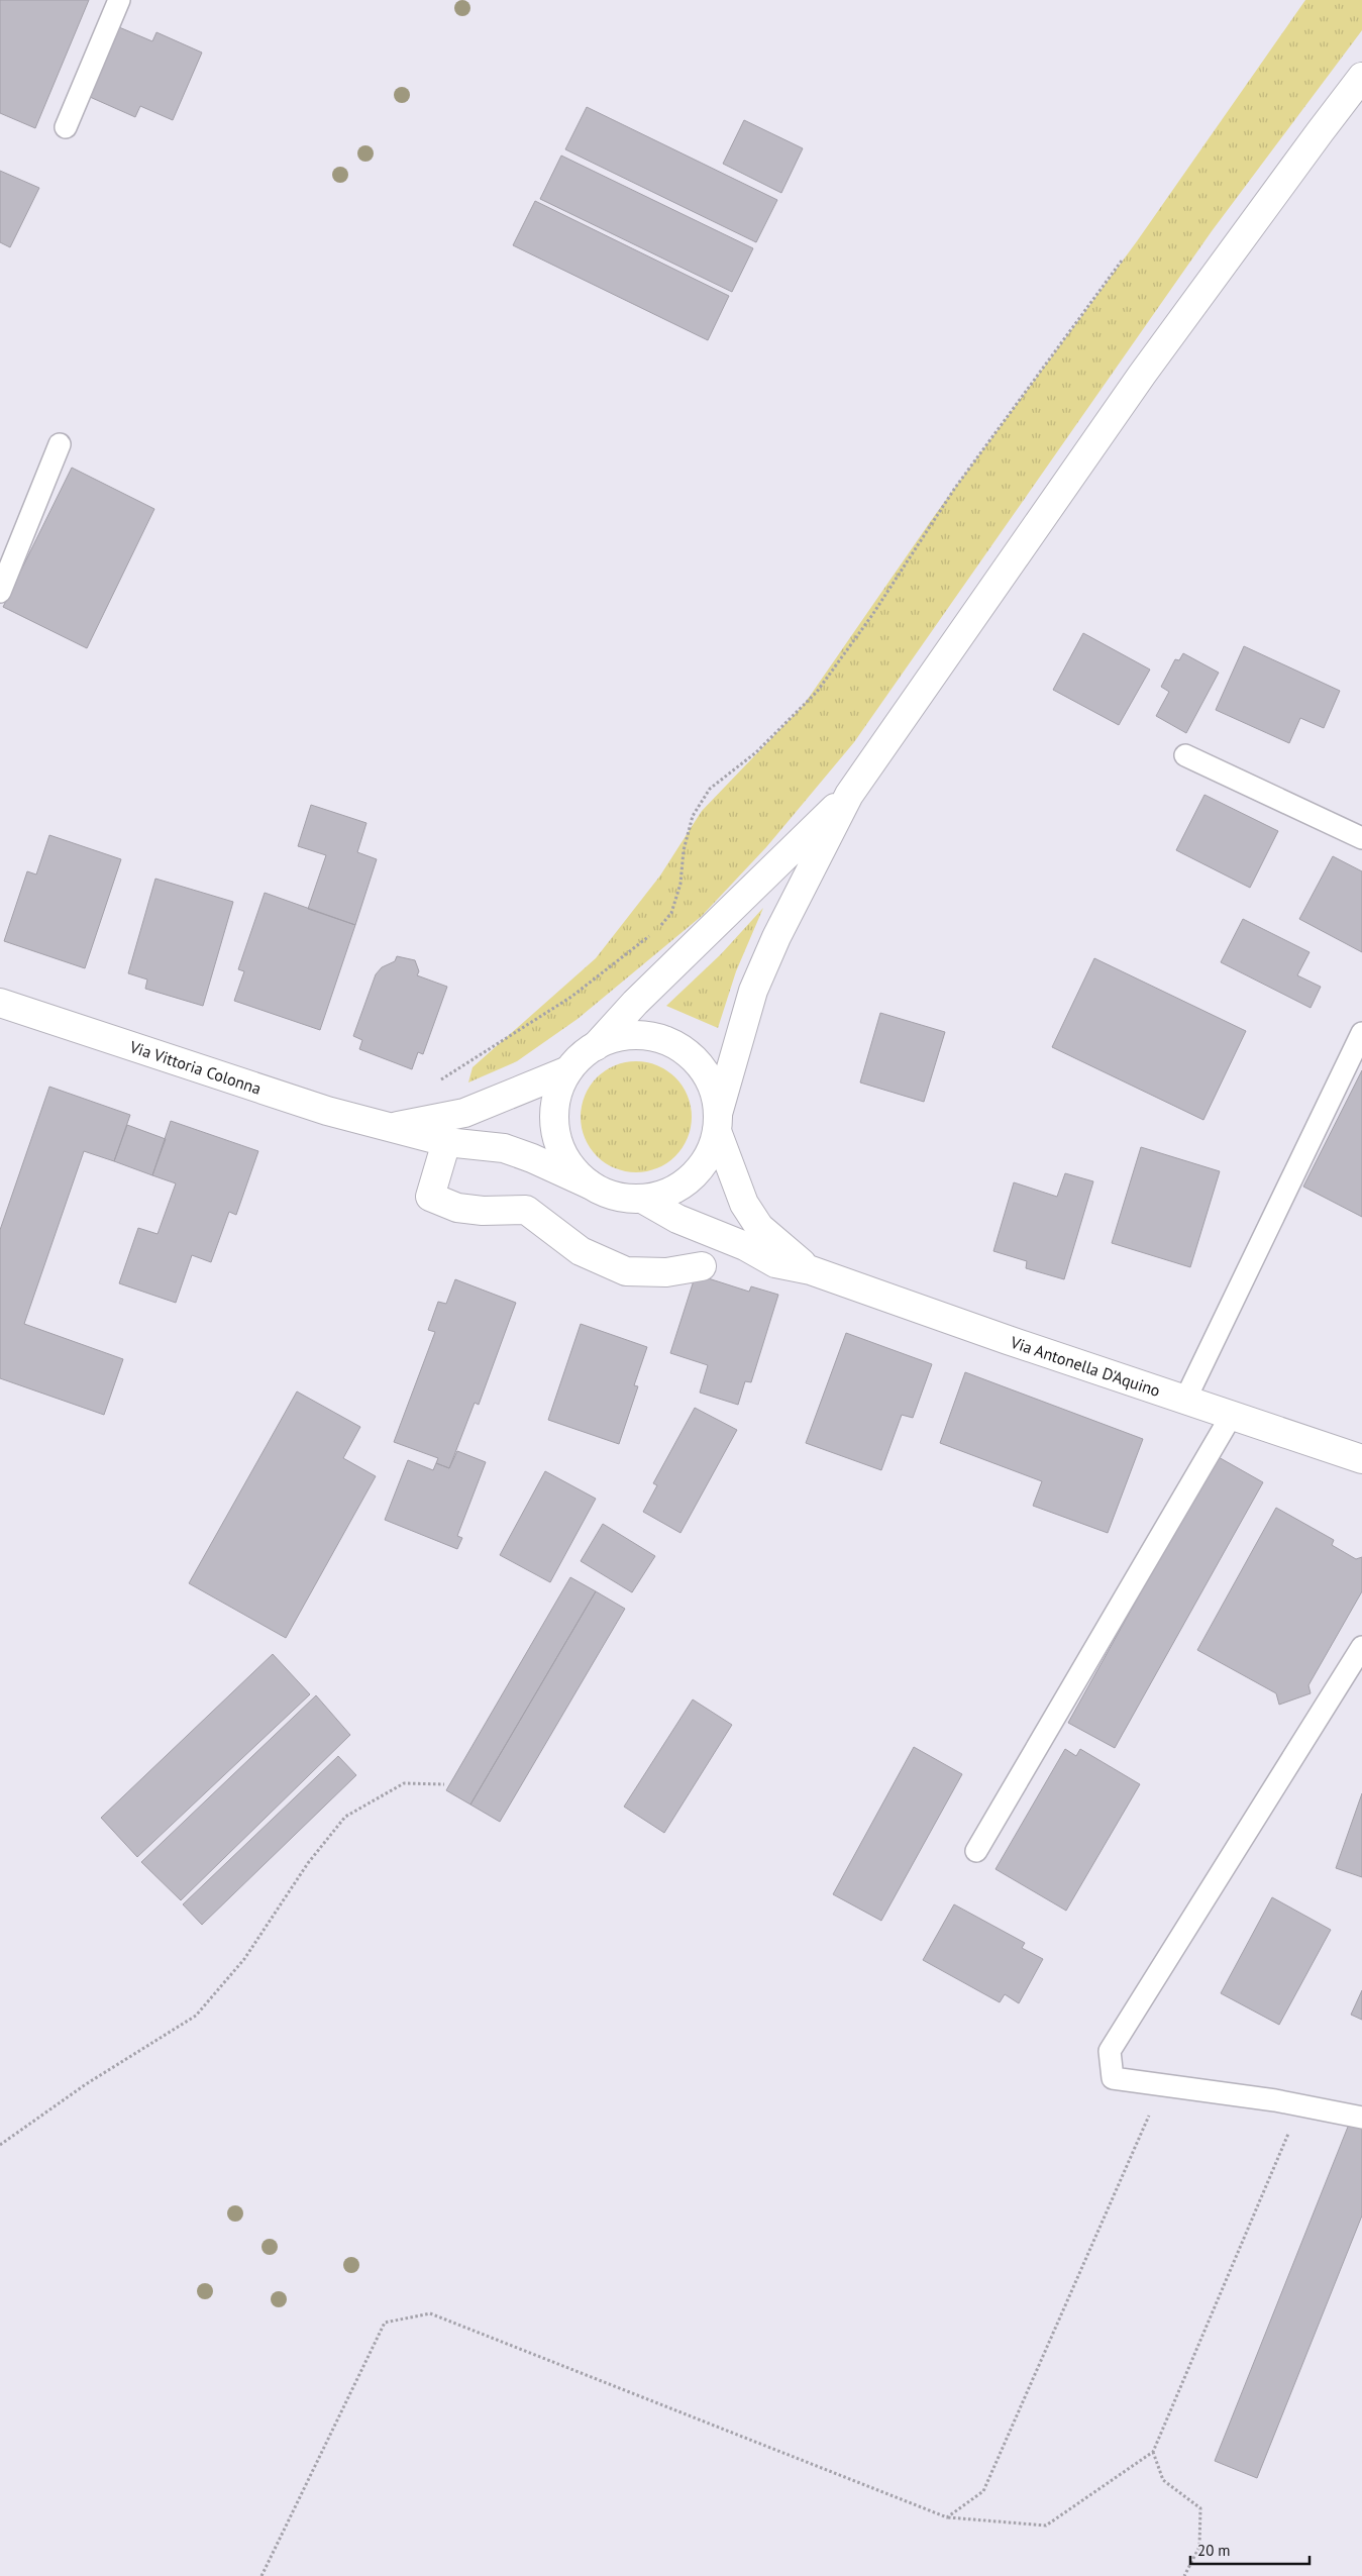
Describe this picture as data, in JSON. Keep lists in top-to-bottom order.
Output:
{
  "streets": {
    "main road": ["Via Vittoria Colonna", "Via Antonella D'Aquino"]
  },
  "crossings": [
    ["Via Vittoria Colonna", "Via Antonella D'Aquino"]
  ],
  "scale_bar": "20 m"
}
